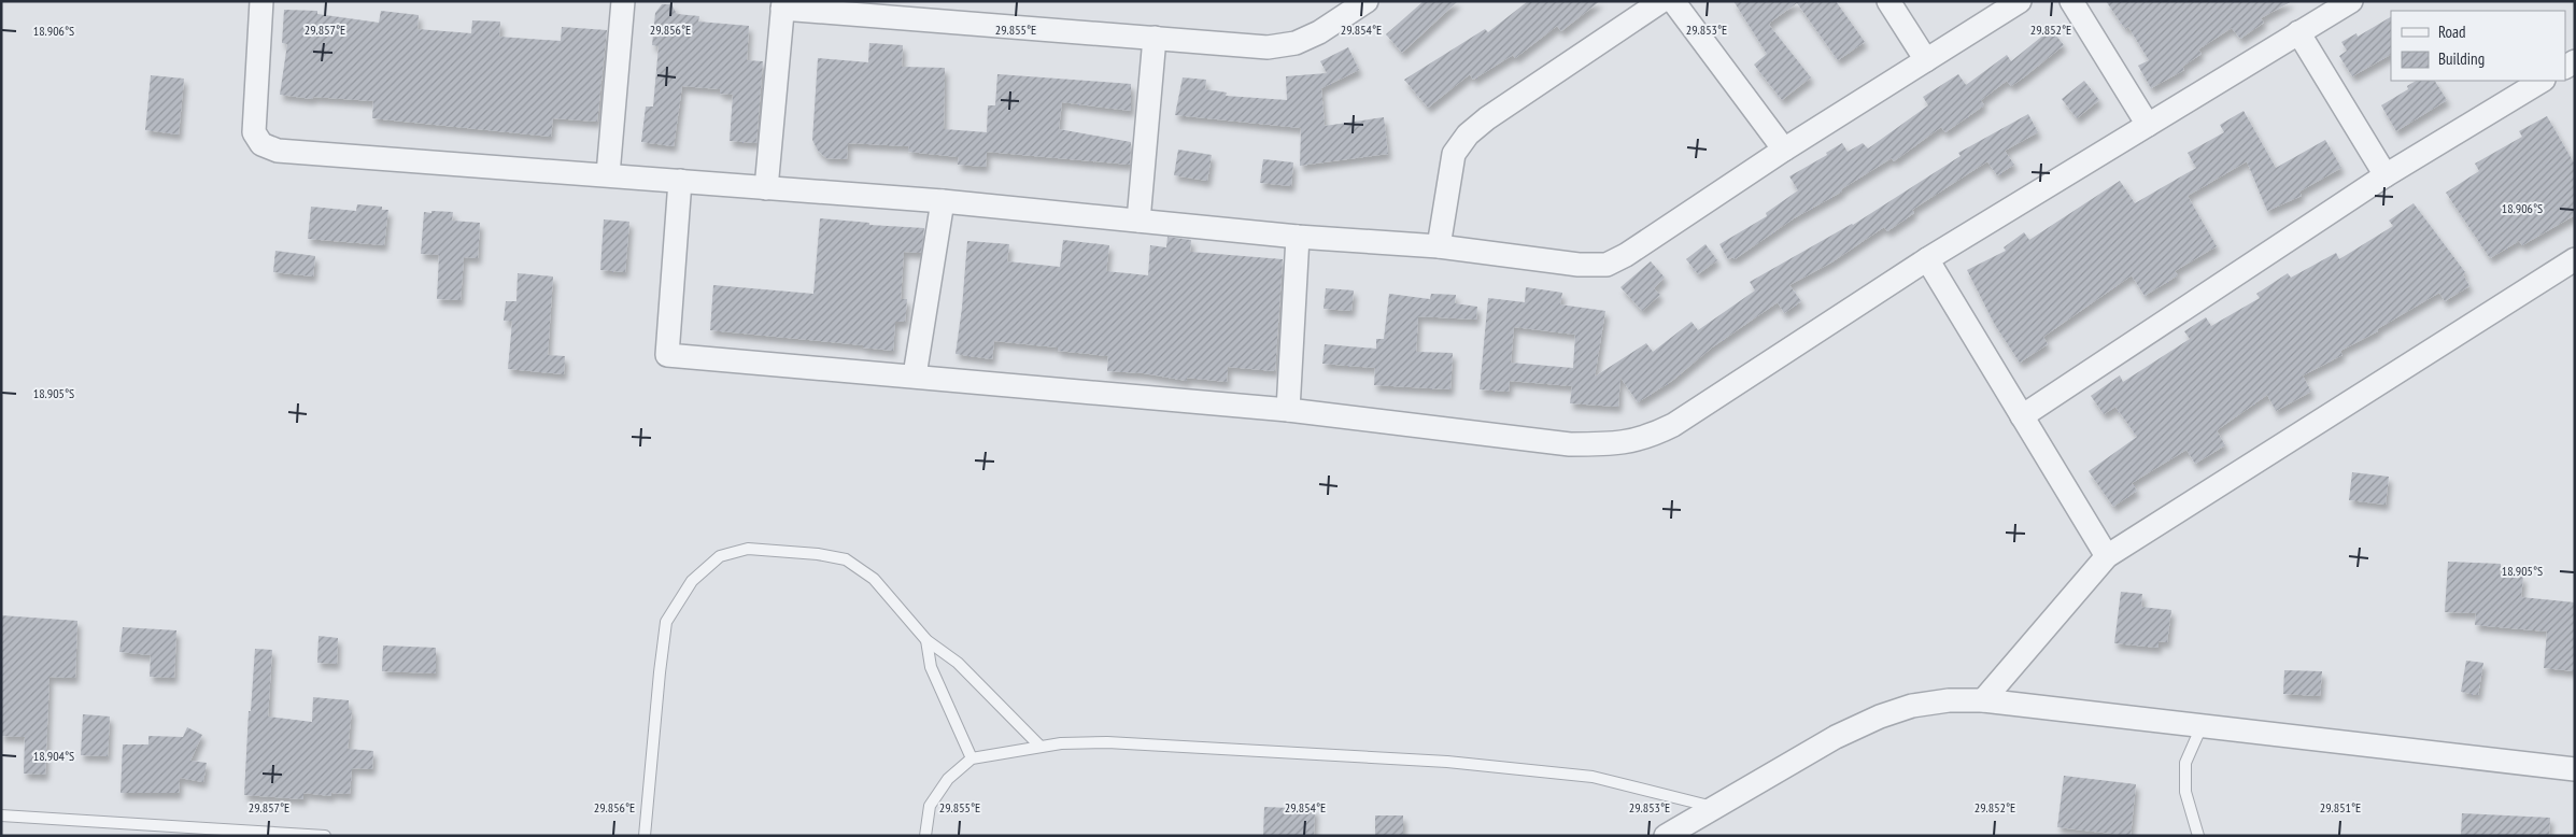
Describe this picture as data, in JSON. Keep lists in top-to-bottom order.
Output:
{
  "legend": ["Road", "Building"],
  "coordinates": [
    "29.855°E",
    "29.854°E",
    "29.857°E",
    "29.856°E",
    "29.853°E",
    "29.852°E",
    "18.906°S",
    "18.905°S",
    "18.904°S",
    "29.851°E"
  ]
}
